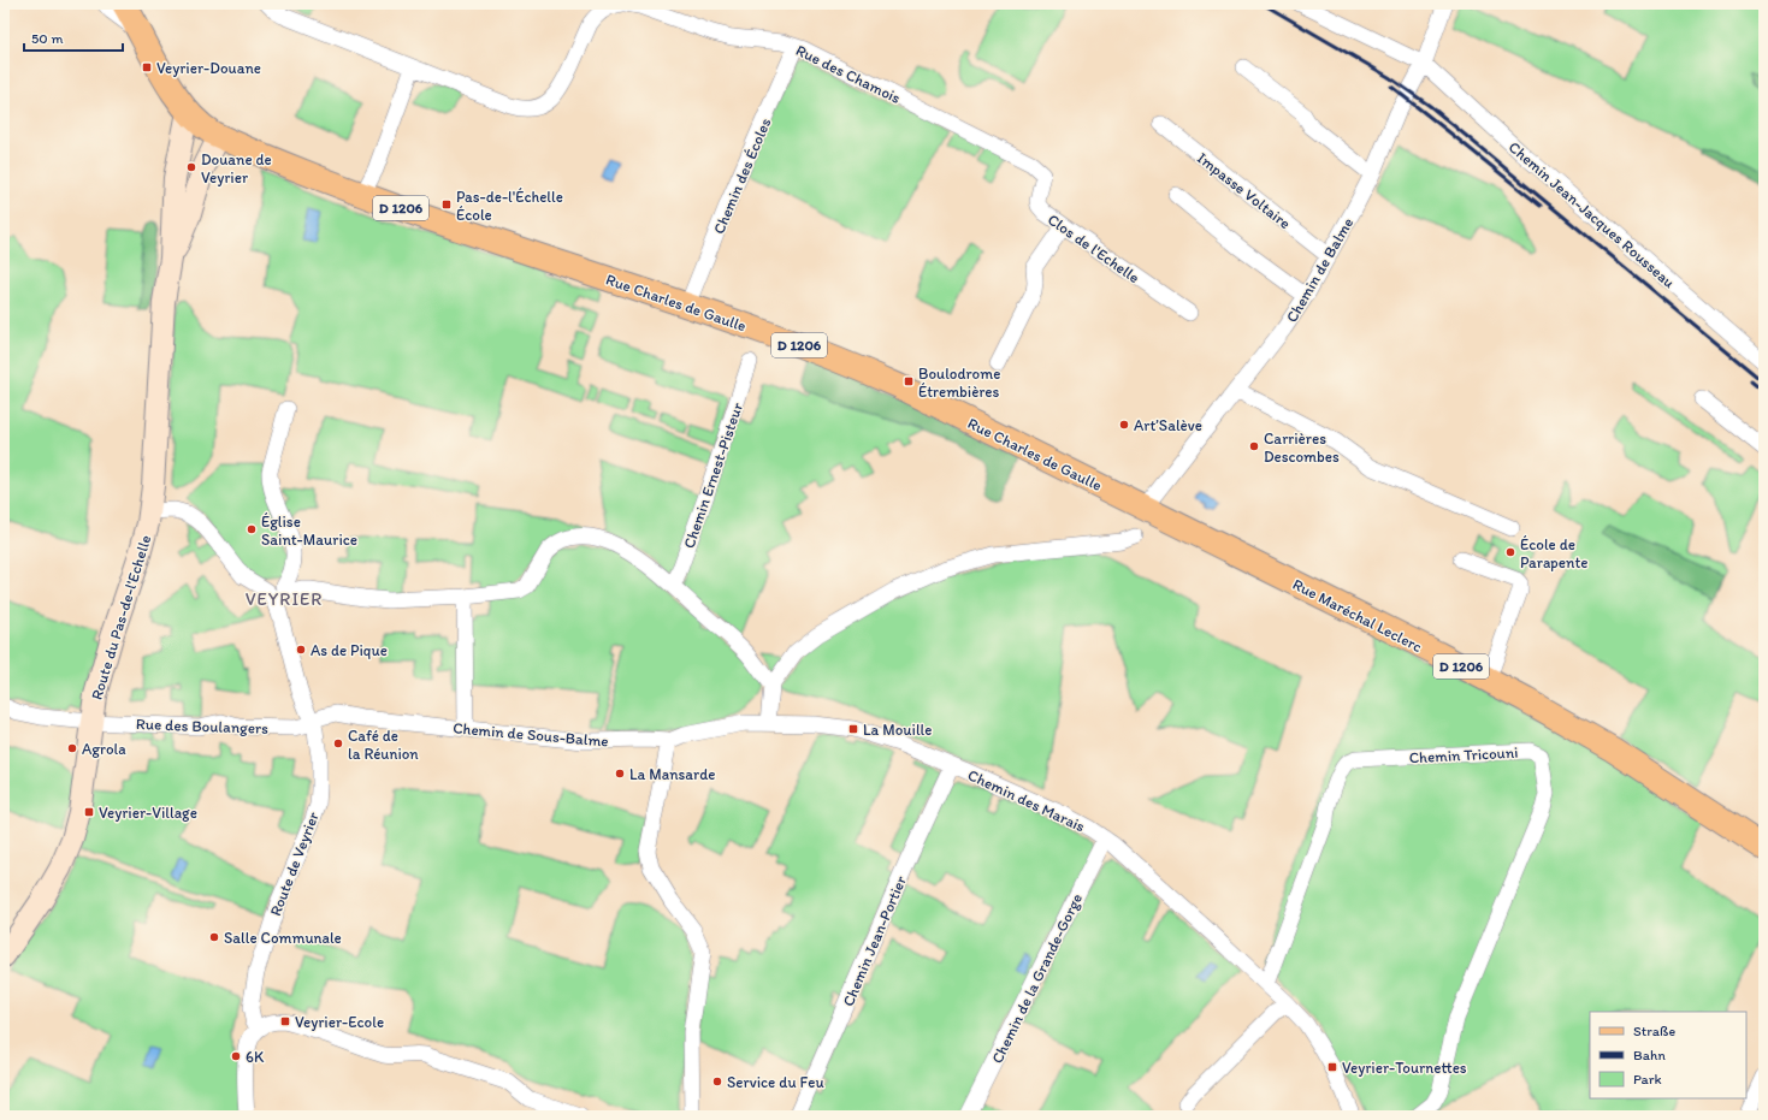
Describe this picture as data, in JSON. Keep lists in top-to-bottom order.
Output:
{
  "streets": {
    "main road": [
      "D 1206",
      "Rue Charles de Gaulle",
      "Rue Maréchal Leclerc",
      "Route du Pas-de-l'Echelle"
    ],
    "street": [
      "Rue des Chamois",
      "Chemin des Écoles",
      "Impasse Voltaire",
      "Chemin Jean-Jacques Rousseau",
      "Clos de l'Echelle",
      "Chemin de Balme",
      "Chemin Ernest-Pisteur",
      "Rue des Boulangers",
      "Chemin de Sous-Balme",
      "Chemin Tricouni",
      "Chemin des Marais",
      "Route de Veyrier",
      "Chemin Jean-Portier",
      "Chemin de la Grande-Gorge"
    ]
  },
  "crossings": [
    ["Rue des Chamois", "Chemin des Écoles"],
    ["Rue des Chamois", "Clos de l'Echelle"],
    ["Chemin des Écoles", "Rue Charles de Gaulle"],
    ["Impasse Voltaire", "Chemin de Balme"],
    ["D 1206", "Rue Charles de Gaulle"],
    ["D 1206", "Route du Pas-de-l'Echelle"],
    ["Chemin Jean-Jacques Rousseau", "Chemin de Balme"],
    ["Chemin de Balme", "Rue Charles de Gaulle"],
    ["Chemin de Balme", "Rue Maréchal Leclerc"],
    ["Rue Charles de Gaulle", "Rue Maréchal Leclerc"],
    ["Rue Charles de Gaulle", "Route du Pas-de-l'Echelle"],
    ["Route du Pas-de-l'Echelle", "Rue des Boulangers"],
    ["Rue des Boulangers", "Chemin de Sous-Balme"],
    ["Rue des Boulangers", "Route de Veyrier"],
    ["Chemin de Sous-Balme", "Chemin des Marais"],
    ["Chemin de Sous-Balme", "Route de Veyrier"],
    ["Chemin Tricouni", "Chemin des Marais"],
    ["Chemin des Marais", "Chemin Jean-Portier"],
    ["Chemin des Marais", "Chemin de la Grande-Gorge"]
  ],
  "districts": ["VEYRIER"],
  "places": {
    "transit": [
      "Veyrier-Douane",
      "Pas-de-l'Échelle École",
      "Boulodrome Étrembières",
      "La Mouille",
      "Veyrier-Village",
      "Veyrier-Ecole",
      "Veyrier-Tournettes"
    ],
    "other": [
      "Douane de Veyrier",
      "Art’Salève",
      "Carrières Descombes",
      "Église Saint-Maurice",
      "École de Parapente",
      "As de Pique",
      "Café de la Réunion",
      "Agrola",
      "La Mansarde",
      "Salle Communale",
      "6K",
      "Service du Feu"
    ]
  },
  "legend": ["Straße", "Bahn", "Park"],
  "scale_bar": "50 m"
}
